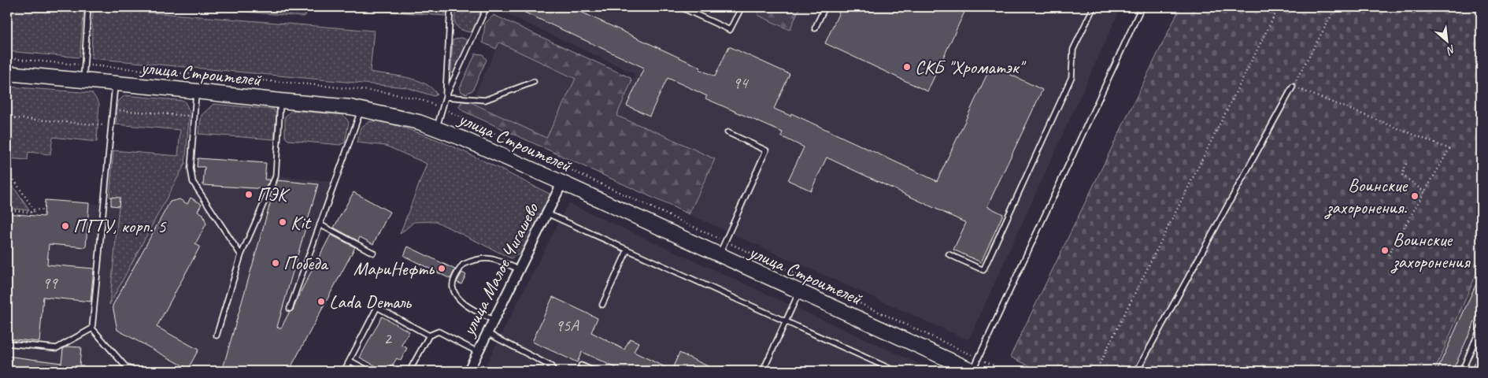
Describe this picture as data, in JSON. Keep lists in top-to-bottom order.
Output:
{
  "streets": {
    "main road": ["улица Строителей"],
    "street": ["улица Малое Чигашево"]
  },
  "crossings": [
    ["улица Строителей", "улица Малое Чигашево"]
  ],
  "places": [
    "СКБ \"Хроматэк\"",
    "ПЭК",
    "Воинские захоронения.",
    "Kit",
    "ПГТУ, корп. 5",
    "Воинские захоронения",
    "Победа",
    "МариНефть",
    "Lada Dеталь"
  ],
  "house_numbers": [
    "94",
    "99",
    "95А",
    "2"
  ],
  "north": "bottom right"
}
